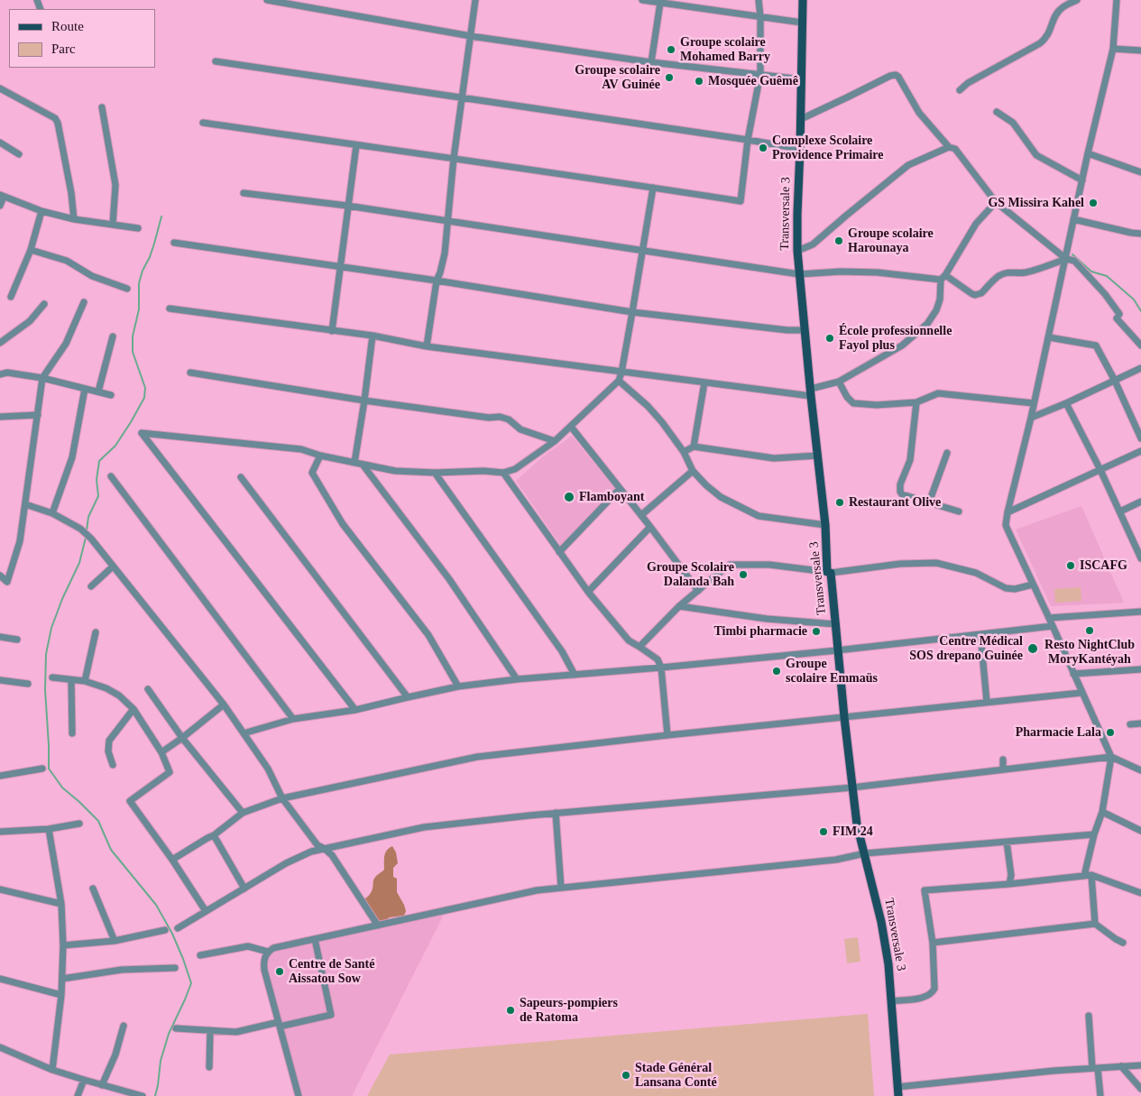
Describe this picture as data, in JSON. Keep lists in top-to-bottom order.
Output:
{
  "streets": {
    "main road": ["Transversale 3"]
  },
  "places": [
    "Groupe scolaire Mohamed Barry",
    "Groupe scolaire AV Guinée",
    "Mosquée Guêmê",
    "Complexe Scolaire Providence Primaire",
    "GS Missira Kahel",
    "Groupe scolaire Harounaya",
    "École professionnelle Fayol plus",
    "Flamboyant",
    "Restaurant Olive",
    "ISCAFG",
    "Groupe Scolaire Dalanda Bah",
    "Resto NightClub MoryKantéyah",
    "Timbi pharmacie",
    "Centre Médical SOS drepano Guinée",
    "Groupe scolaire Emmaüs",
    "Pharmacie Lala",
    "FIM 24",
    "Centre de Santé Aissatou Sow",
    "Sapeurs-pompiers de Ratoma",
    "Stade Général Lansana Conté"
  ],
  "legend": ["Route", "Parc"]
}
